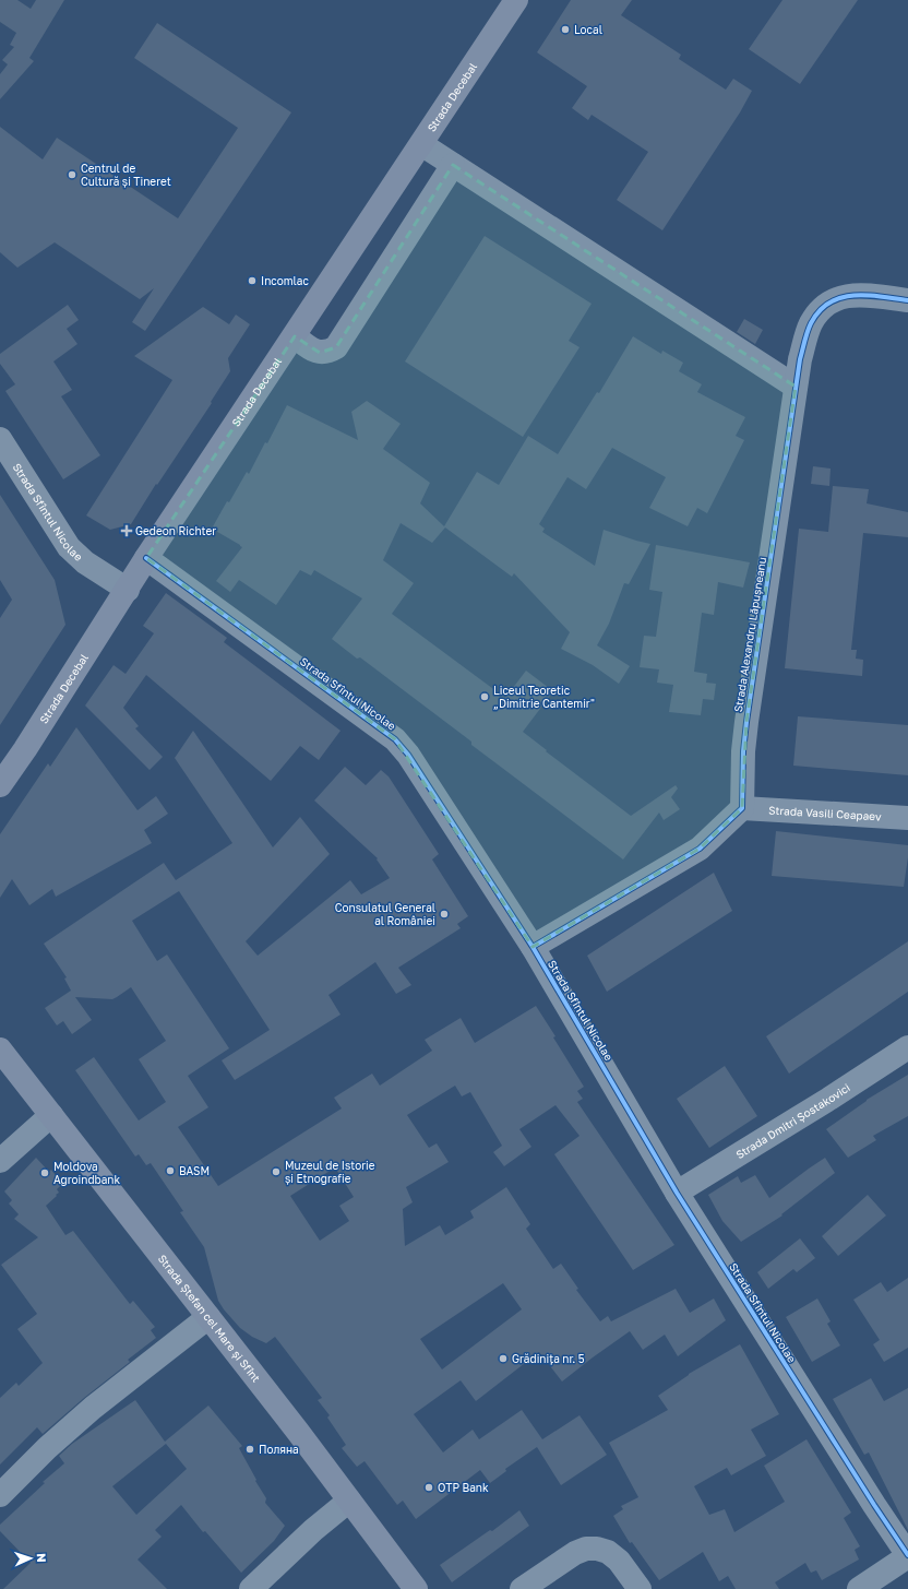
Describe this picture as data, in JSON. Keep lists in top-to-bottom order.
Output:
{
  "streets": {
    "main road": ["Strada Decebal", "Strada Ștefan cel Mare și Sfînt"],
    "street": [
      "Strada Sfîntul Nicolae",
      "Strada Alexandru Lăpușneanu",
      "Strada Vasili Ceapaev",
      "Strada Dmitri Șostakovici"
    ]
  },
  "crossings": [
    ["Strada Decebal", "Strada Sfîntul Nicolae"],
    ["Strada Sfîntul Nicolae", "Strada Dmitri Șostakovici"],
    ["Strada Alexandru Lăpușneanu", "Strada Vasili Ceapaev"]
  ],
  "places": {
    "other": [
      "Local",
      "Centrul de Cultură și Tineret",
      "Incomlac",
      "Liceul Teoretic „Dimitrie Cantemir\"",
      "Consulatul General al României",
      "BASM",
      "Muzeul de Istorie și Etnografie",
      "Moldova Agroindbank",
      "Grădinița nr. 5",
      "Поляна",
      "OTP Bank"
    ],
    "health": ["Gedeon Richter"]
  },
  "north": "right"
}
